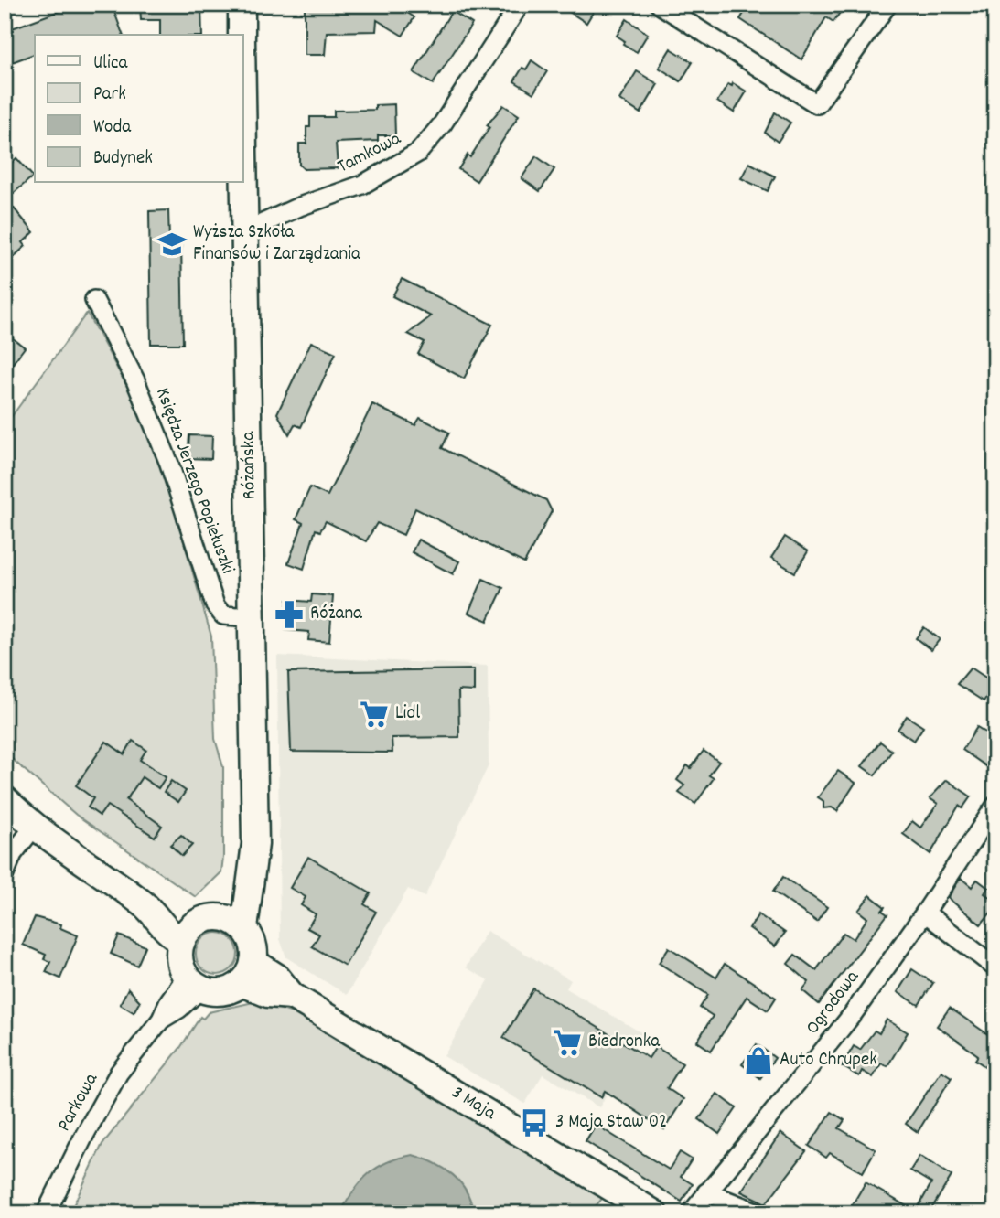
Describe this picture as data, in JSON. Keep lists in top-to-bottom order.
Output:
{
  "streets": {
    "street": [
      "Tamkowa",
      "Różańska",
      "Księdza Jerzego Popiełuszki",
      "Ogrodowa",
      "Parkowa",
      "3 Maja"
    ]
  },
  "crossings": [
    ["Tamkowa", "Różańska"],
    ["Różańska", "Księdza Jerzego Popiełuszki"],
    ["Różańska", "Parkowa"],
    ["Różańska", "3 Maja"],
    ["Parkowa", "3 Maja"]
  ],
  "places": {
    "school or university": ["Wyższa Szkoła Finansów i Zarządzania"],
    "pharmacy": ["Różana"],
    "supermarket": ["Lidl", "Biedronka"],
    "shop": ["Auto Chrupek"],
    "bus stop": ["3 Maja Staw 02"]
  },
  "legend": [
    "Ulica",
    "Park",
    "Woda",
    "Budynek"
  ]
}
